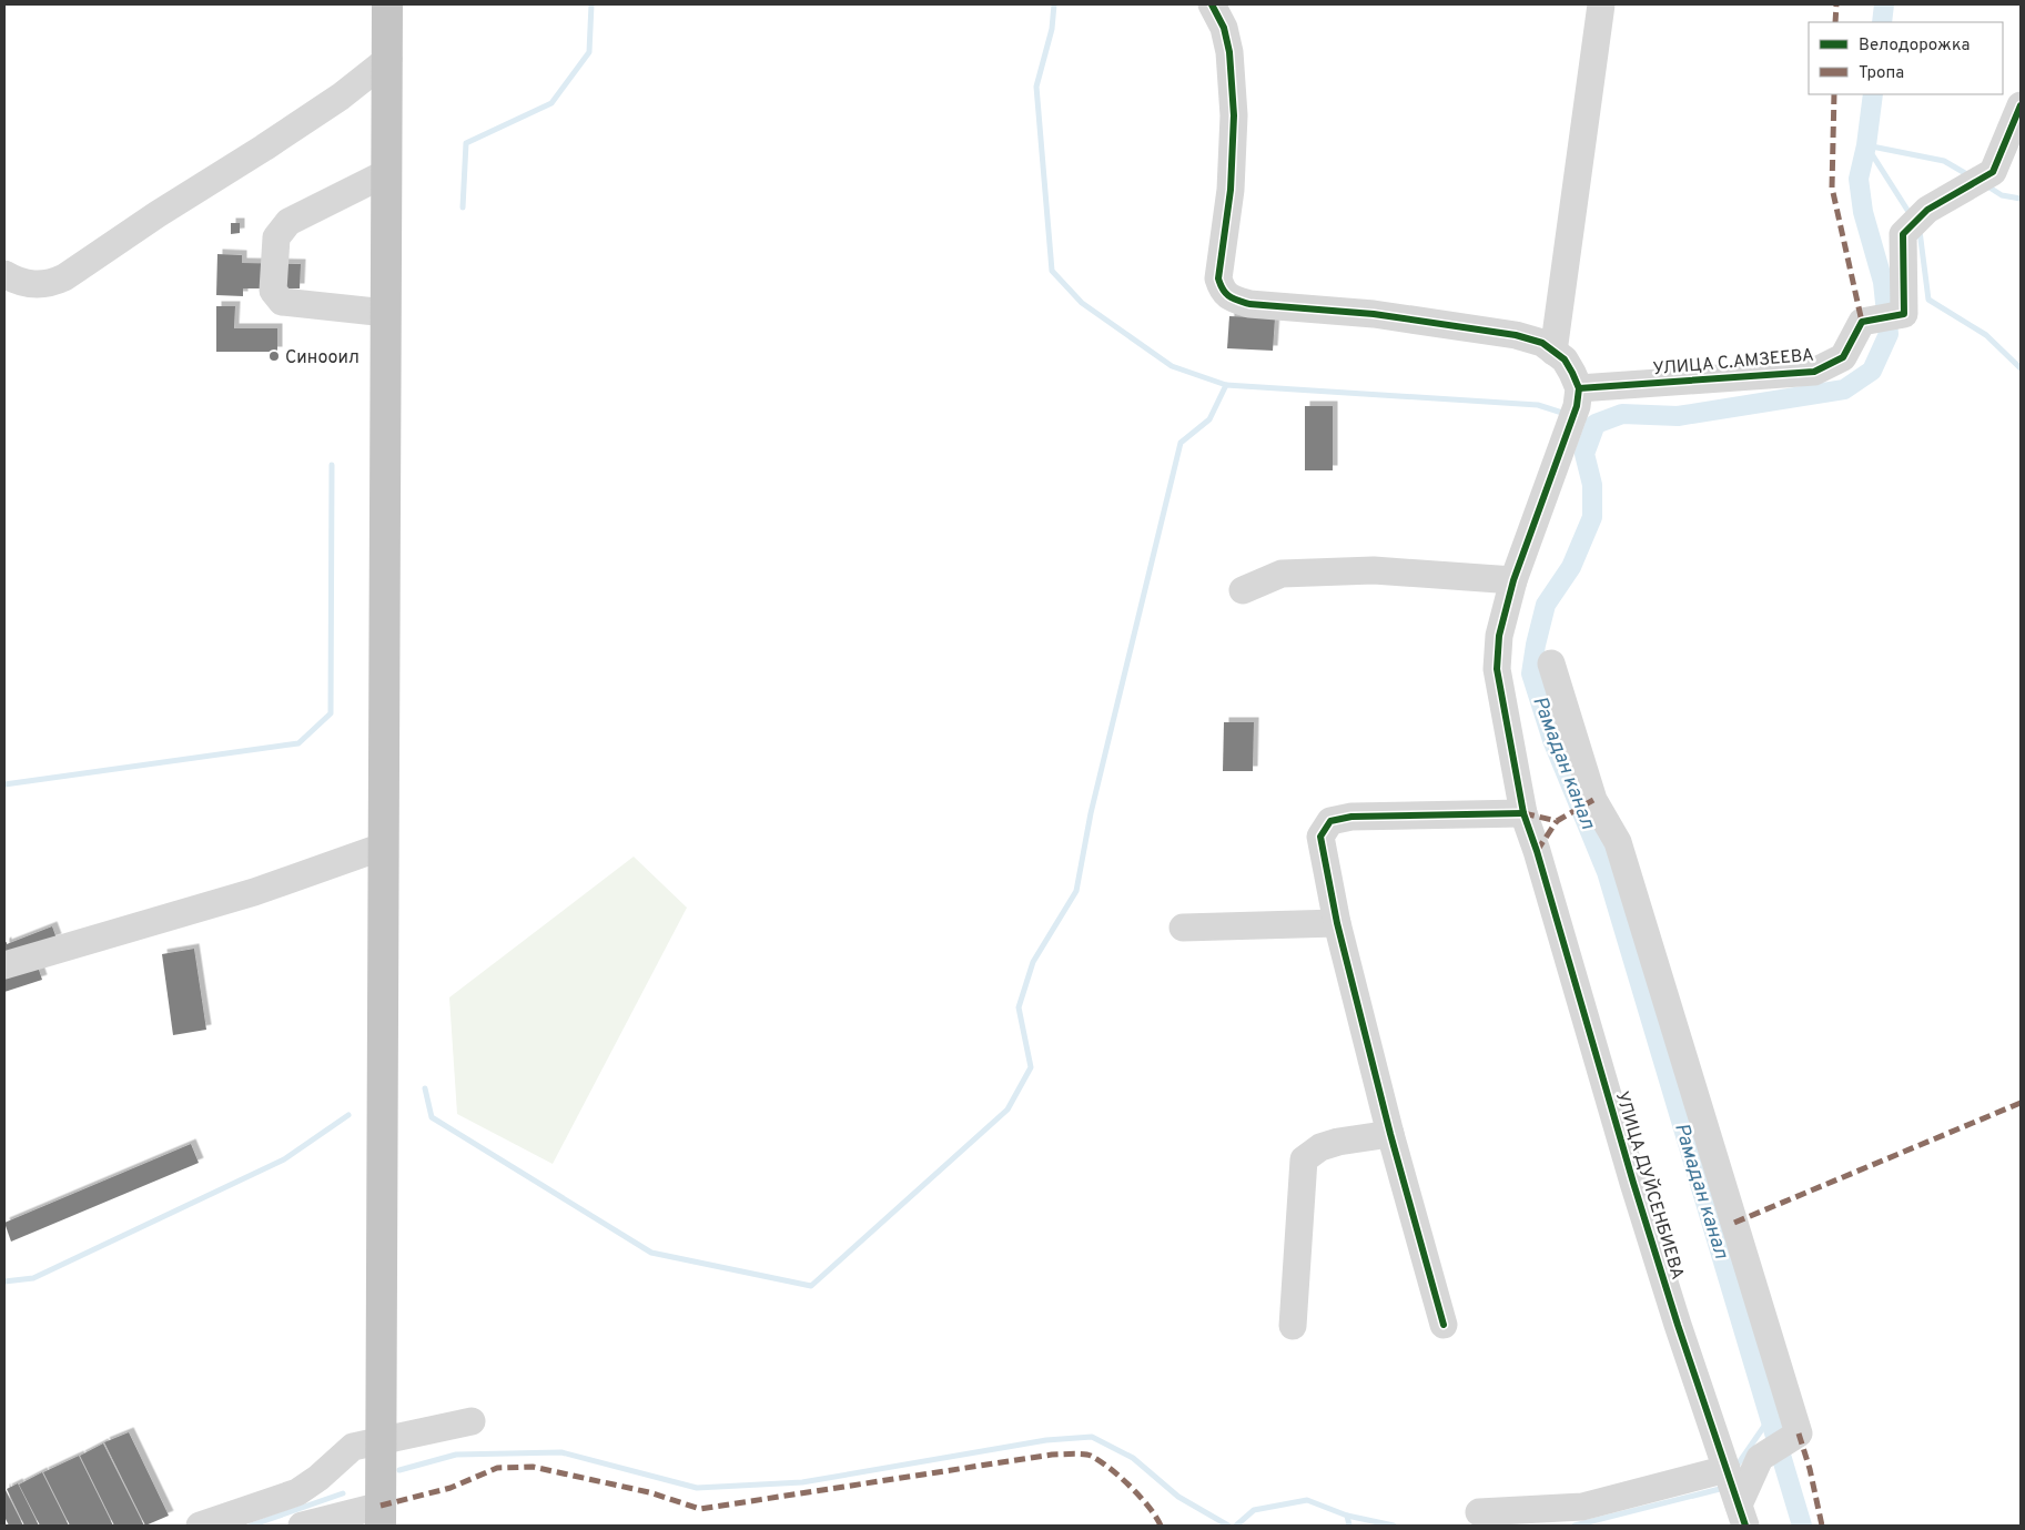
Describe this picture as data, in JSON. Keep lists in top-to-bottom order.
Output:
{
  "streets": {
    "street": ["УЛИЦА С.АМЗЕЕВА", "УЛИЦА ДУЙСЕНБИЕВА"]
  },
  "crossings": [
    ["УЛИЦА С.АМЗЕЕВА", "УЛИЦА ДУЙСЕНБИЕВА"]
  ],
  "water": ["Рамадан канал"],
  "places": ["Синооил"],
  "legend": ["Велодорожка", "Тропа"]
}
